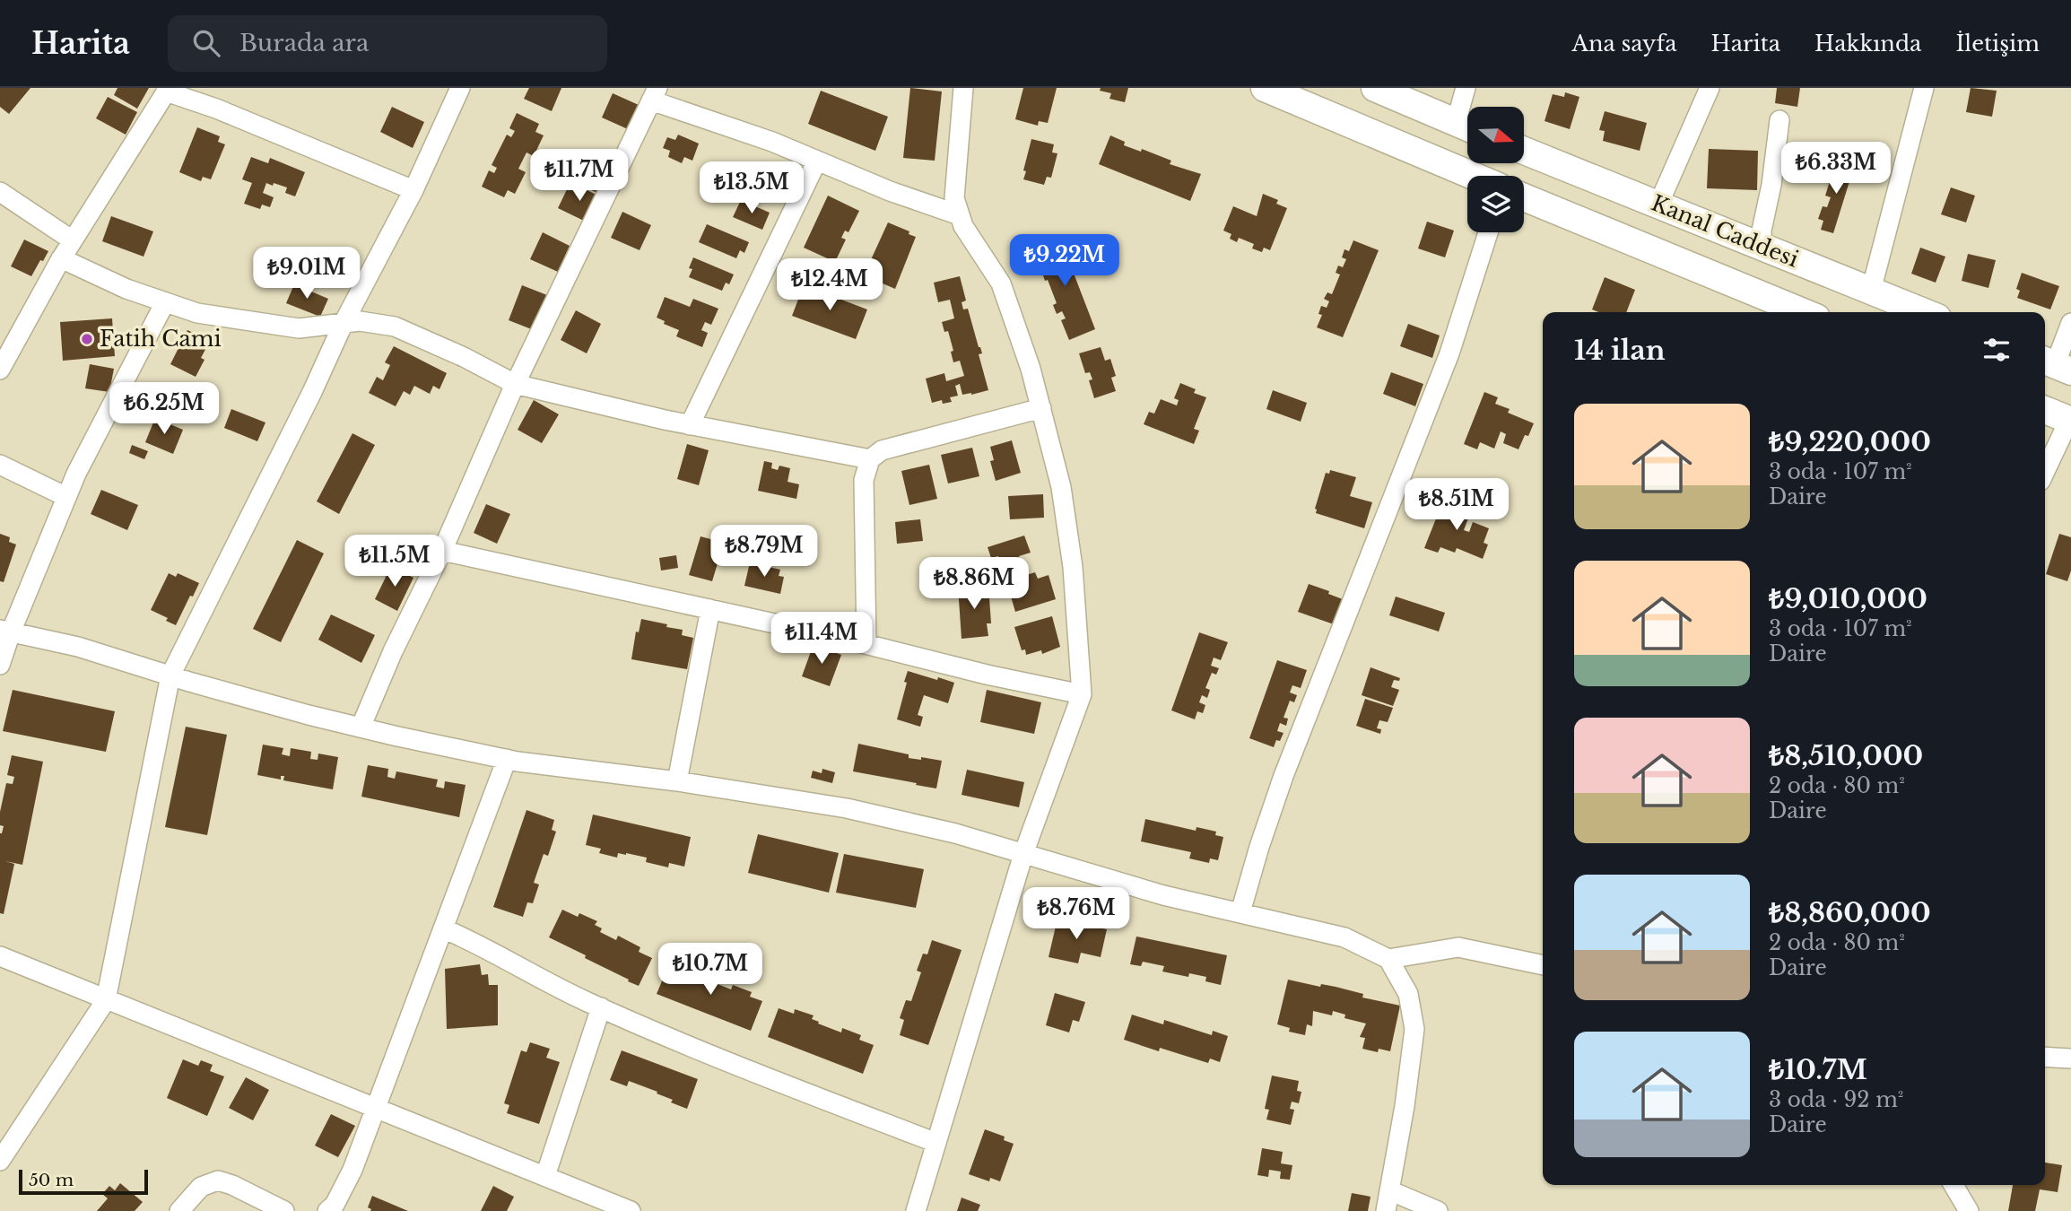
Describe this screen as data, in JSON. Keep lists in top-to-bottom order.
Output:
{
  "streets": {
    "main road": ["Kanal Caddesi"]
  },
  "places": ["Fatih Cami"],
  "scale_bar": "50 m",
  "north": "right",
  "page": {
    "header": "Harita",
    "search": "Burada ara",
    "nav": [
      "Ana sayfa",
      "Harita",
      "Hakkında",
      "İletişim"
    ],
    "price": [
      "₺6.33M",
      "₺11.7M",
      "₺13.5M",
      "₺9.22M",
      "₺9.01M",
      "₺12.4M",
      "₺6.25M",
      "₺8.51M",
      "₺8.79M",
      "₺11.5M",
      "₺8.86M",
      "₺11.4M",
      "₺8.76M",
      "₺10.7M"
    ],
    "heading": "14 ilan",
    "list": [
      {
        "name": "₺9,220,000",
        "note": "3 oda · 107 m² · Daire"
      },
      {
        "name": "₺9,010,000",
        "note": "3 oda · 107 m² · Daire"
      },
      {
        "name": "₺8,510,000",
        "note": "2 oda · 80 m² · Daire"
      },
      {
        "name": "₺8,860,000",
        "note": "2 oda · 80 m² · Daire"
      },
      {
        "name": "₺10.7M",
        "note": "3 oda · 92 m² · Daire"
      }
    ],
    "scale": "50 m"
  }
}
